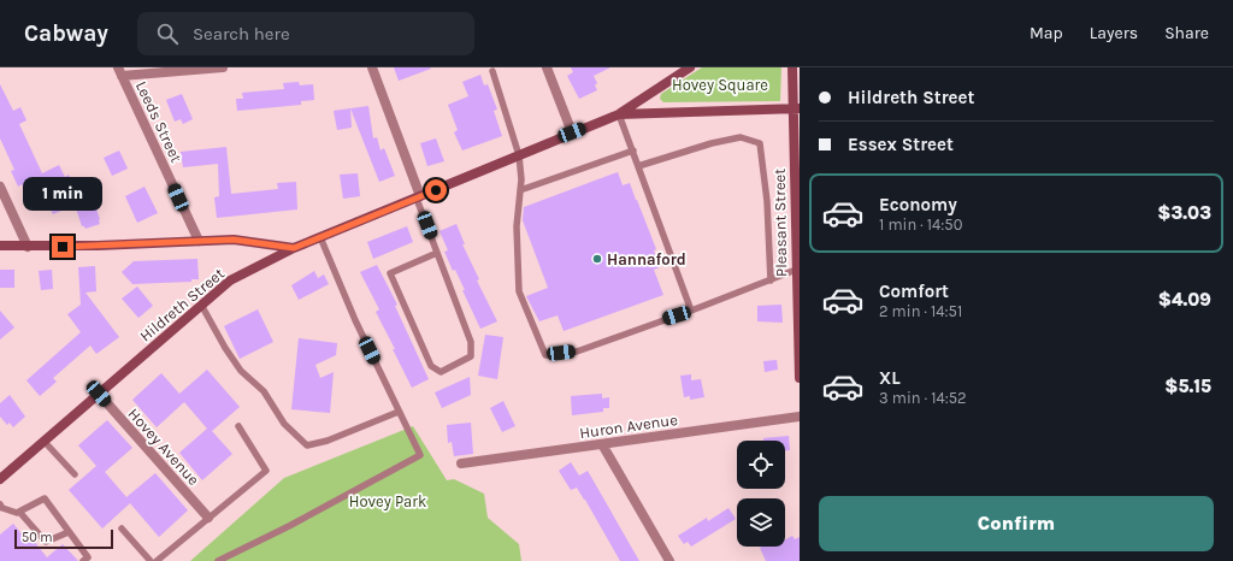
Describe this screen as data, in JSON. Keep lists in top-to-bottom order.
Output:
{
  "streets": {
    "street": [
      "Leeds Street",
      "Pleasant Street",
      "Hildreth Street",
      "Huron Avenue",
      "Hovey Avenue"
    ]
  },
  "crossings": [
    ["Pleasant Street", "Hildreth Street"],
    ["Hildreth Street", "Hovey Avenue"]
  ],
  "parks": ["Hovey Square", "Hovey Park"],
  "places": ["Hannaford"],
  "scale_bar": "50 m",
  "page": {
    "header": "Cabway",
    "search": "Search here",
    "nav": ["Map", "Layers", "Share"],
    "banner": ["Hildreth Street", "Essex Street"],
    "list": [
      {
        "name": "Economy",
        "note": "1 min · 14:50",
        "value": "$3.03"
      },
      {
        "name": "Comfort",
        "note": "2 min · 14:51",
        "value": "$4.09"
      },
      {
        "name": "XL",
        "note": "3 min · 14:52",
        "value": "$5.15"
      }
    ],
    "bubble": "1 min",
    "buttons": "Confirm",
    "scale": "50 m"
  }
}
